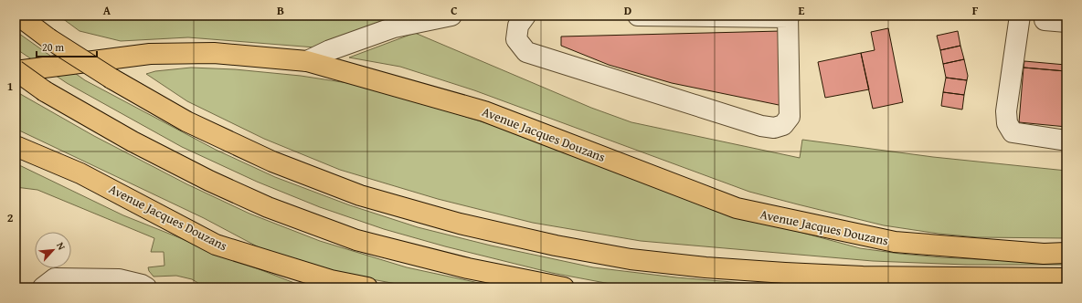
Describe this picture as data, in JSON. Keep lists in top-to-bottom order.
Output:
{
  "streets": {
    "main road": ["Avenue Jacques Douzans"]
  },
  "scale_bar": "20 m",
  "north": "top right",
  "grid": {
    "columns": [
      "A",
      "B",
      "C",
      "D",
      "E",
      "F"
    ],
    "rows": ["1", "2"]
  }
}
